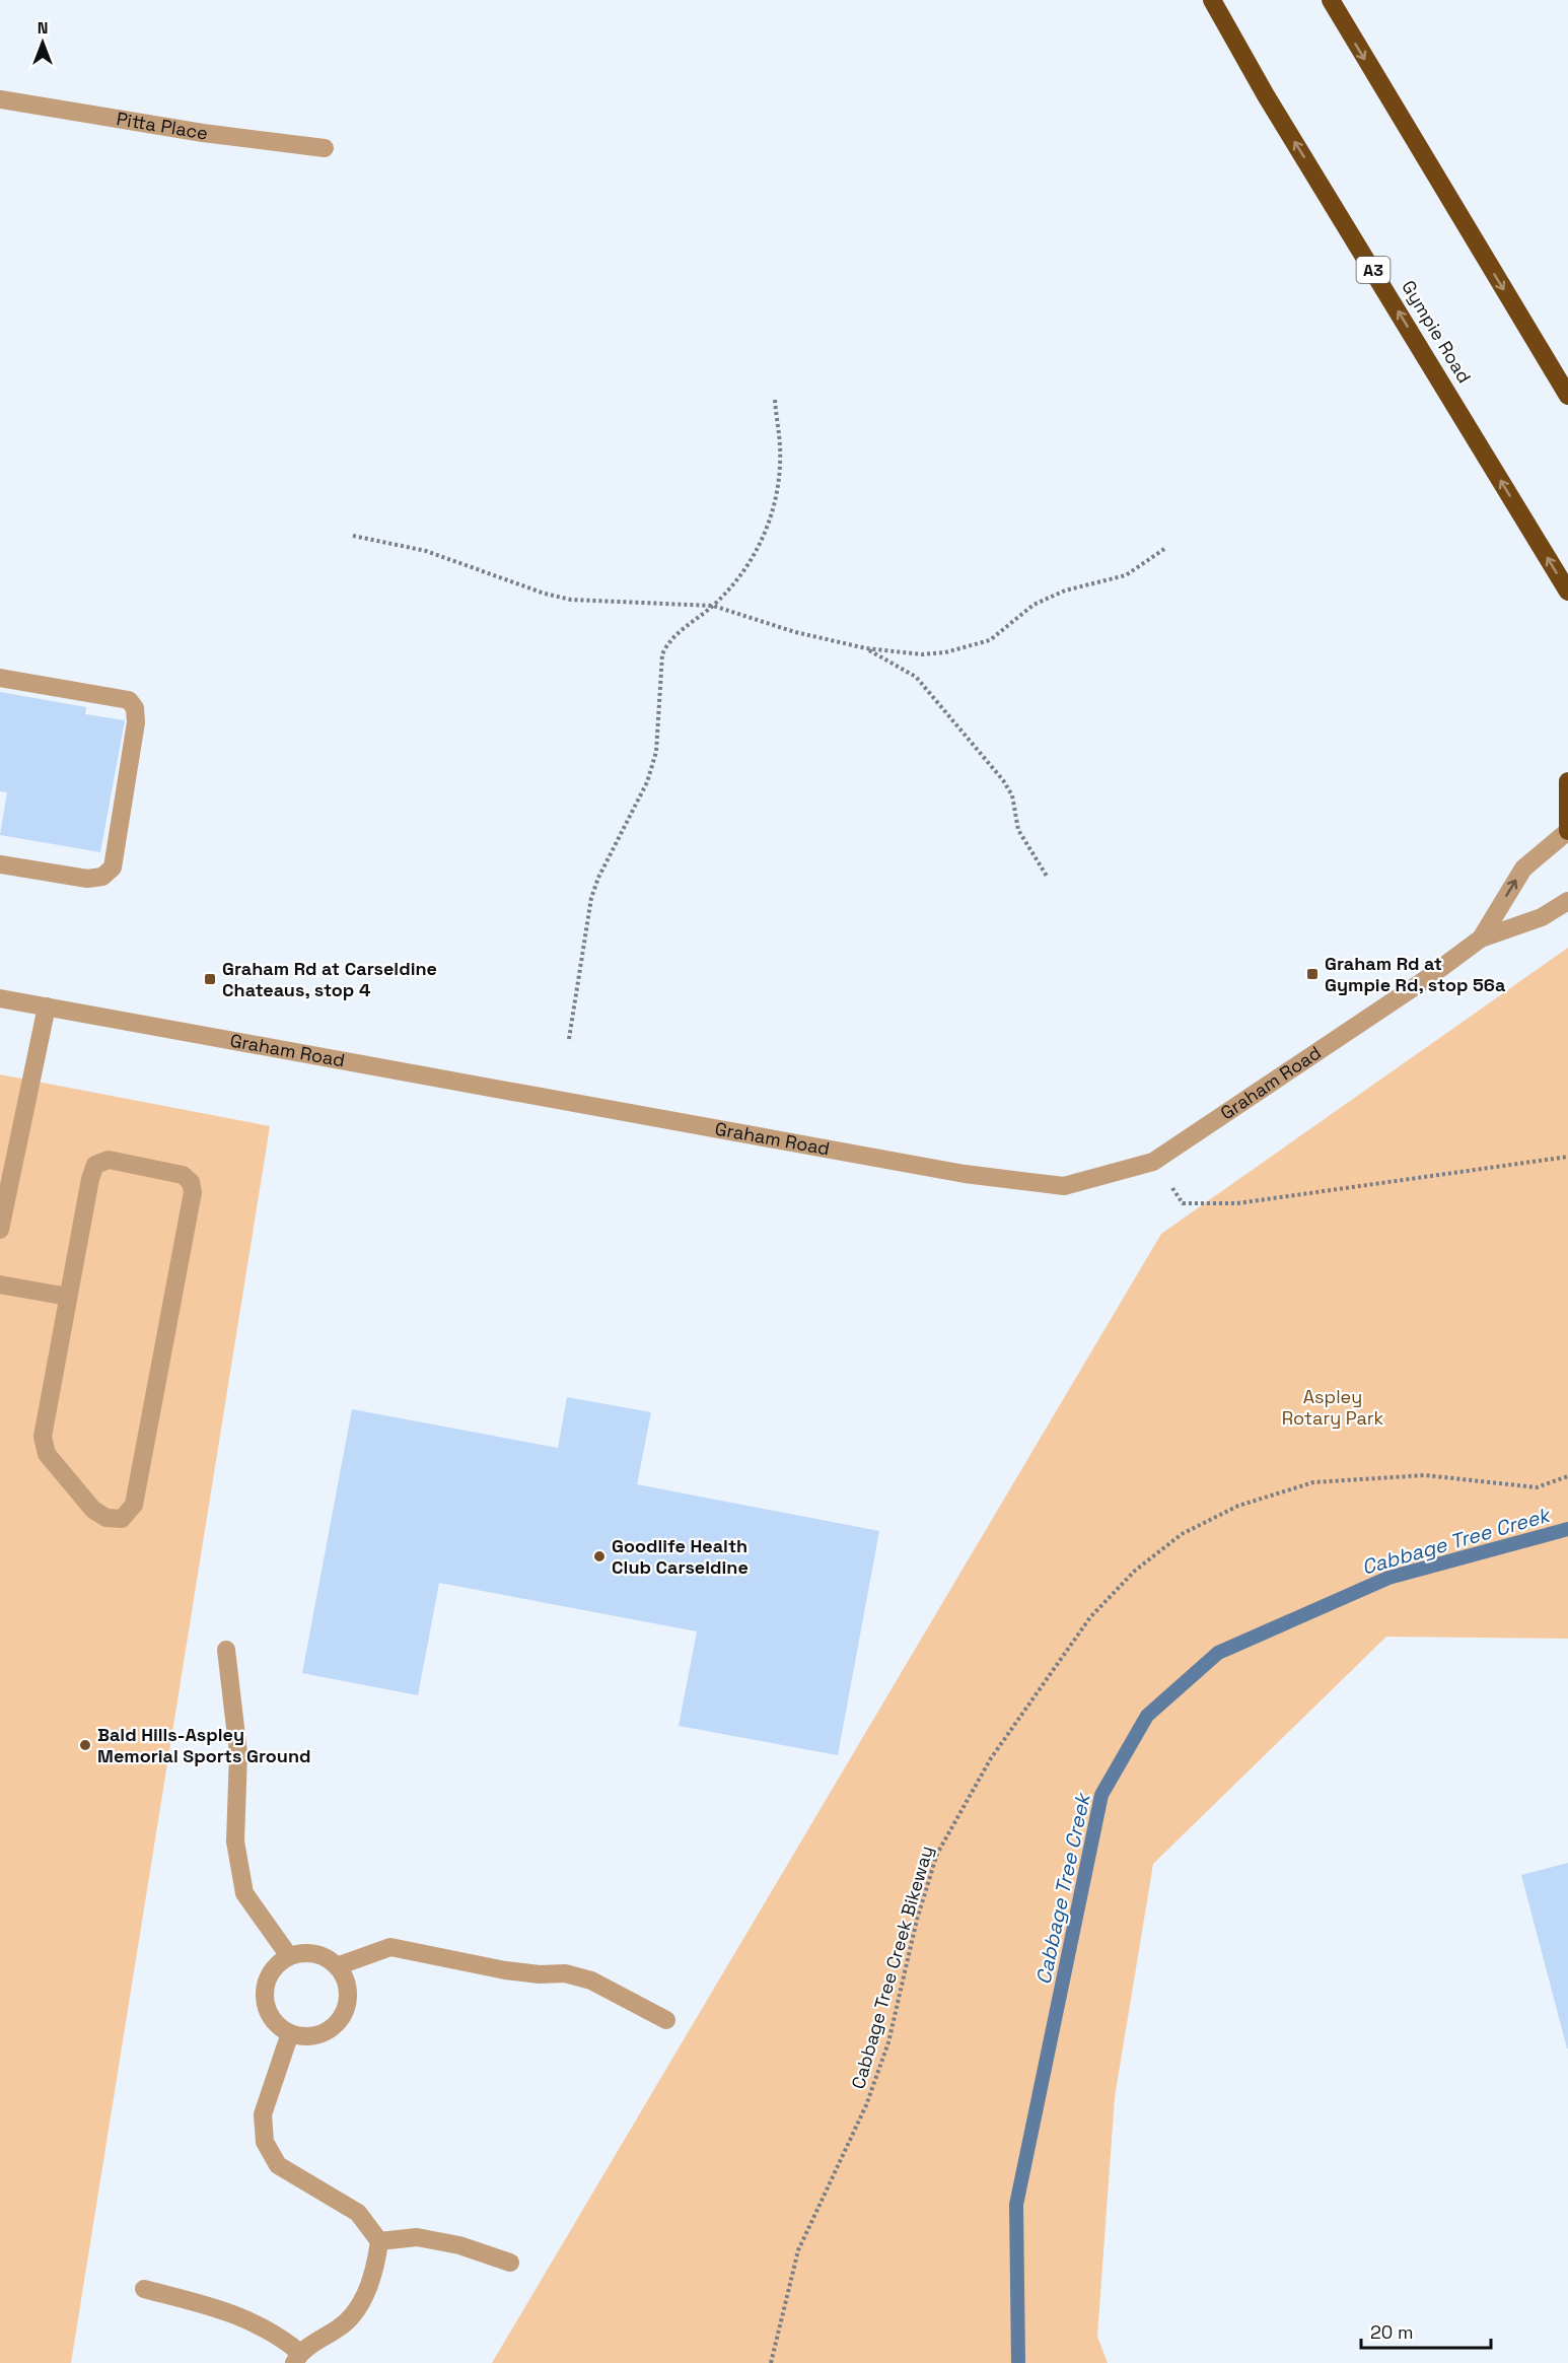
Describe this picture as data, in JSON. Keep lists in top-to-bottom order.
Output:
{
  "streets": {
    "highway": ["A3", "Gympie Road"],
    "street": ["Pitta Place", "Graham Road"],
    "path": ["Cabbage Tree Creek Bikeway"]
  },
  "water": ["Cabbage Tree Creek"],
  "parks": ["Aspley Rotary Park"],
  "places": {
    "transit": ["Graham Rd at Gympie Rd, stop 56a", "Graham Rd at Carseldine Chateaus, stop 4"],
    "other": ["Goodlife Health Club Carseldine", "Bald Hills-Aspley Memorial Sports Ground"]
  },
  "scale_bar": "20 m",
  "north": "top"
}
